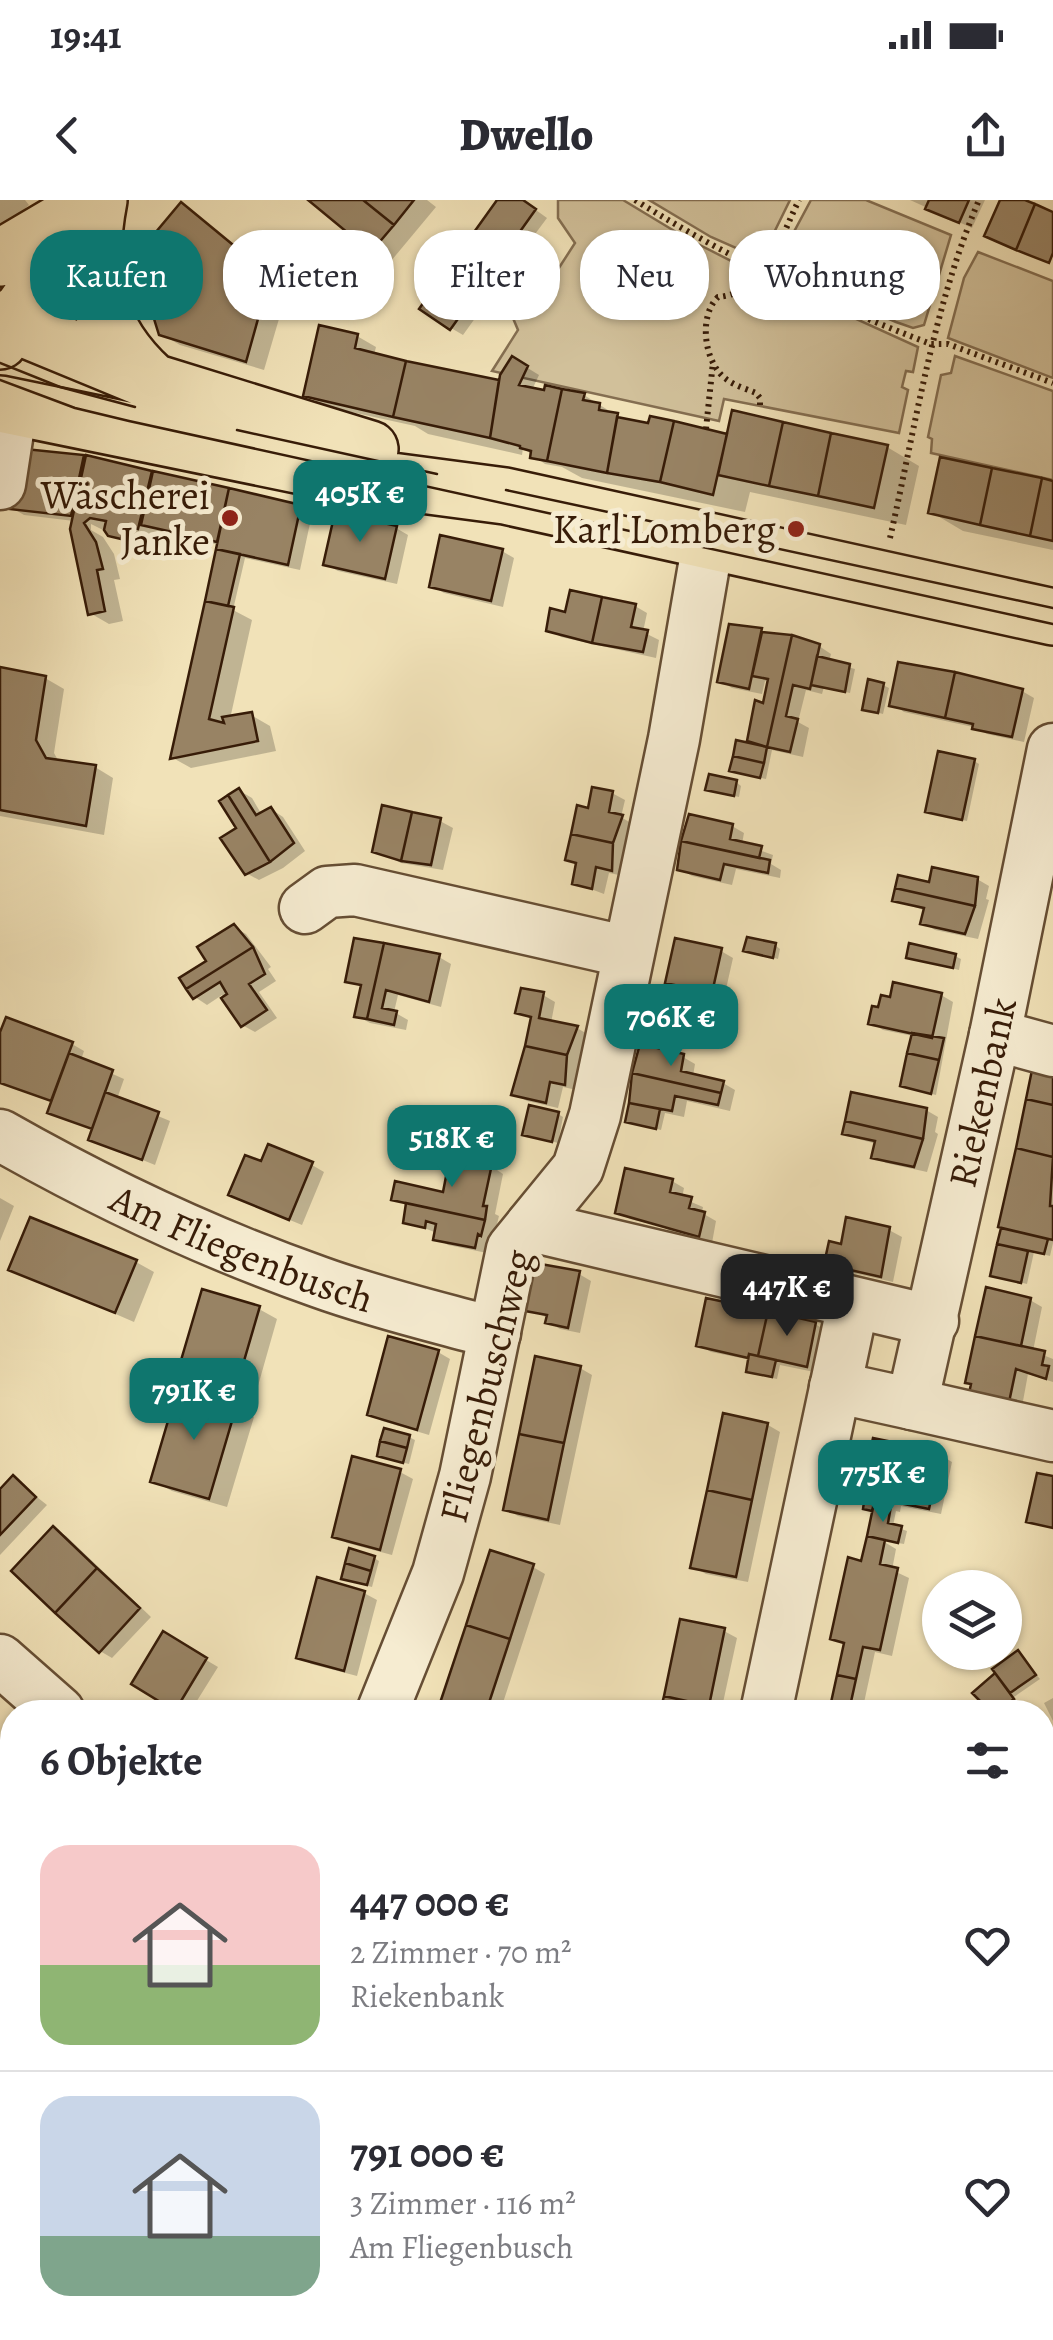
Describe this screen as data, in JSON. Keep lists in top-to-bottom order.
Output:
{
  "streets": {
    "street": ["Riekenbank", "Am Fliegenbusch", "Fliegenbuschweg"]
  },
  "crossings": [
    ["Am Fliegenbusch", "Fliegenbuschweg"]
  ],
  "places": ["Wäscherei Janke", "Karl Lomberg"],
  "page": {
    "status": "19:41",
    "header": "Dwello",
    "chip": [
      "Kaufen",
      "Mieten",
      "Filter",
      "Neu",
      "Wohnung"
    ],
    "price": [
      "405K €",
      "706K €",
      "518K €",
      "447K €",
      "791K €",
      "775K €"
    ],
    "heading": "6 Objekte",
    "list": [
      {
        "name": "447 000 €",
        "note": "2 Zimmer · 70 m² · Riekenbank"
      },
      {
        "name": "791 000 €",
        "note": "3 Zimmer · 116 m² · Am Fliegenbusch"
      }
    ]
  }
}
